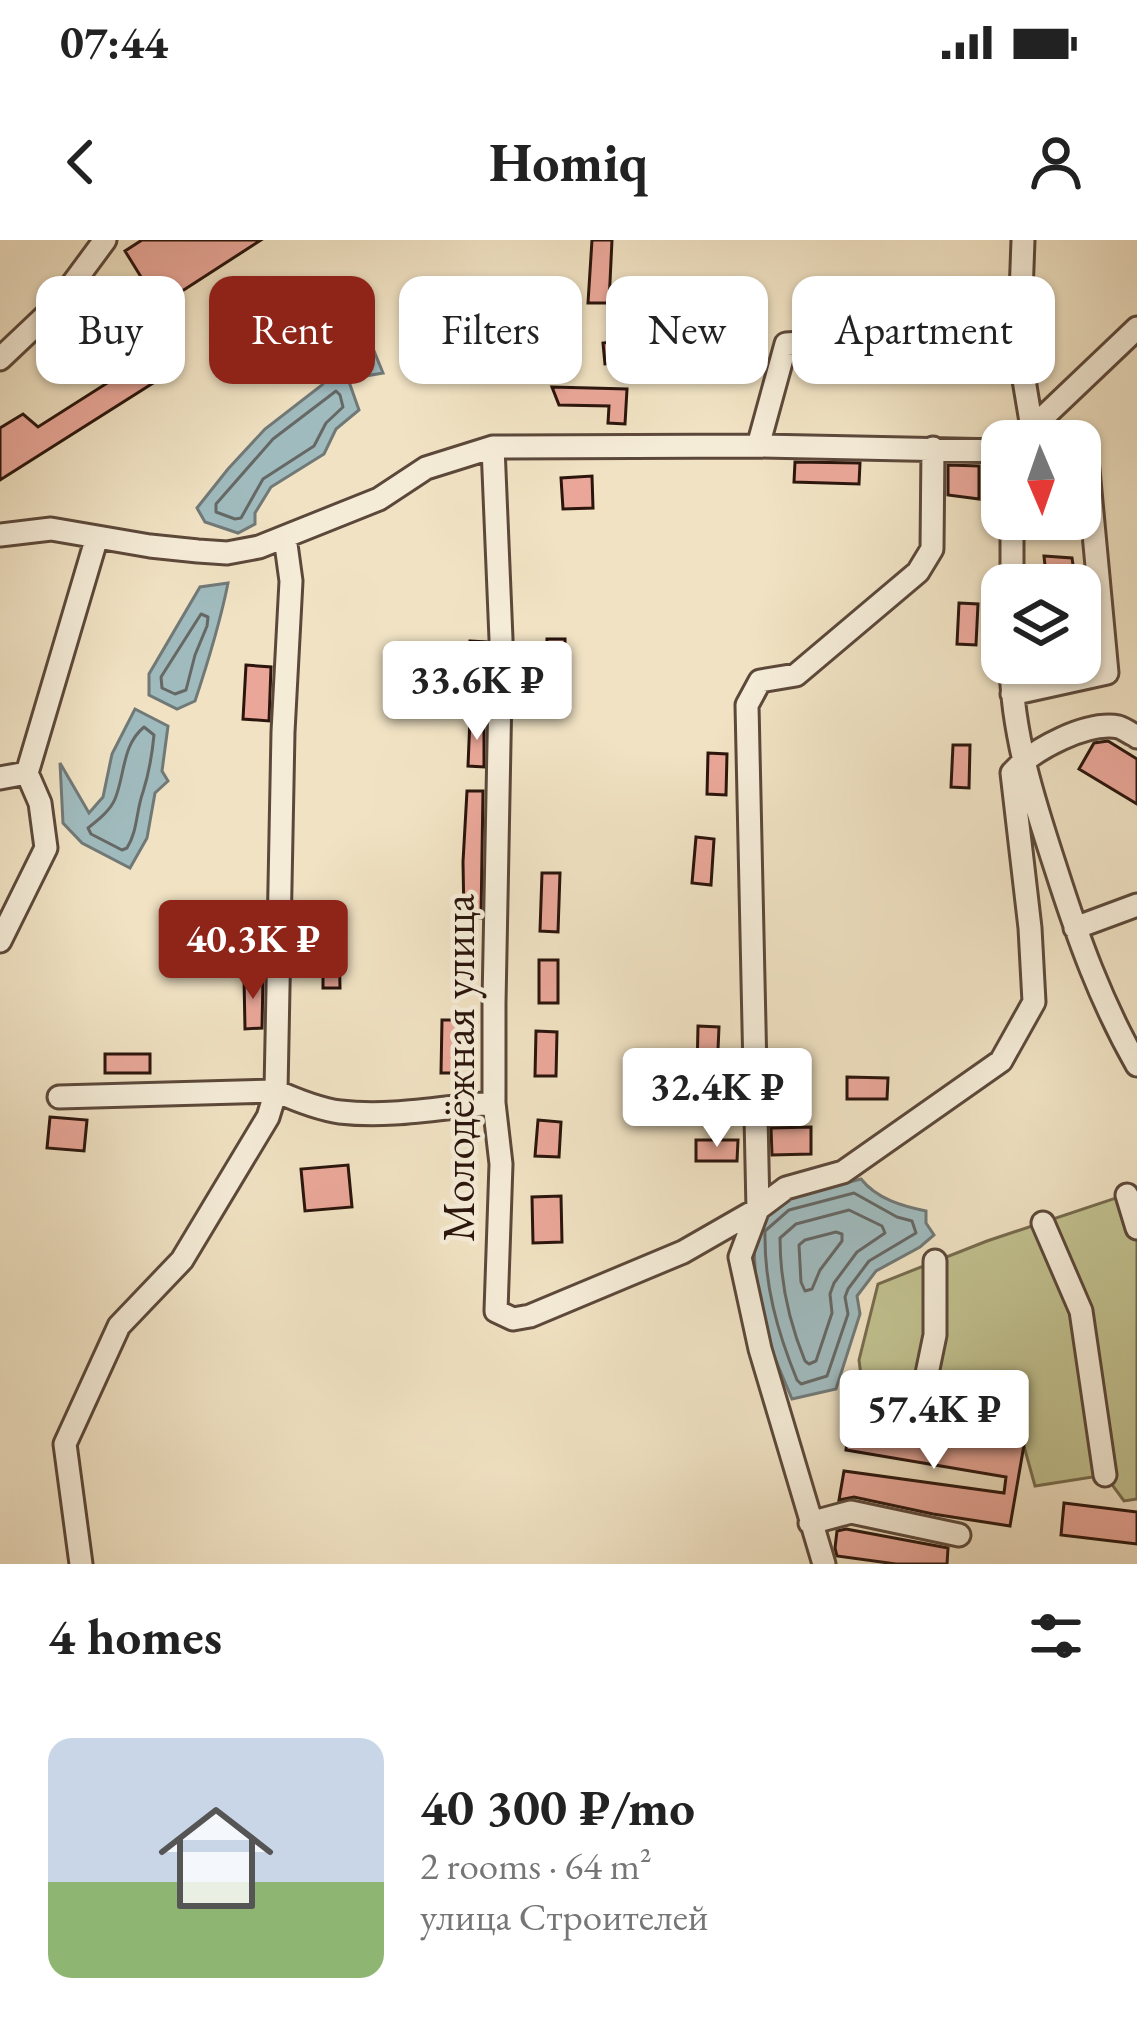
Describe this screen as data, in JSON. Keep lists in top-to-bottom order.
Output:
{
  "streets": {
    "street": ["Молодёжная улица"]
  },
  "north": "bottom",
  "page": {
    "status": "07:44",
    "header": "Homiq",
    "chip": [
      "Buy",
      "Rent",
      "Filters",
      "New",
      "Apartment"
    ],
    "price": [
      "33.6K ₽",
      "40.3K ₽",
      "32.4K ₽",
      "57.4K ₽"
    ],
    "heading": "4 homes",
    "list": [
      {
        "name": "40 300 ₽/mo",
        "note": "2 rooms · 64 m² · улица Строителей"
      }
    ]
  }
}
